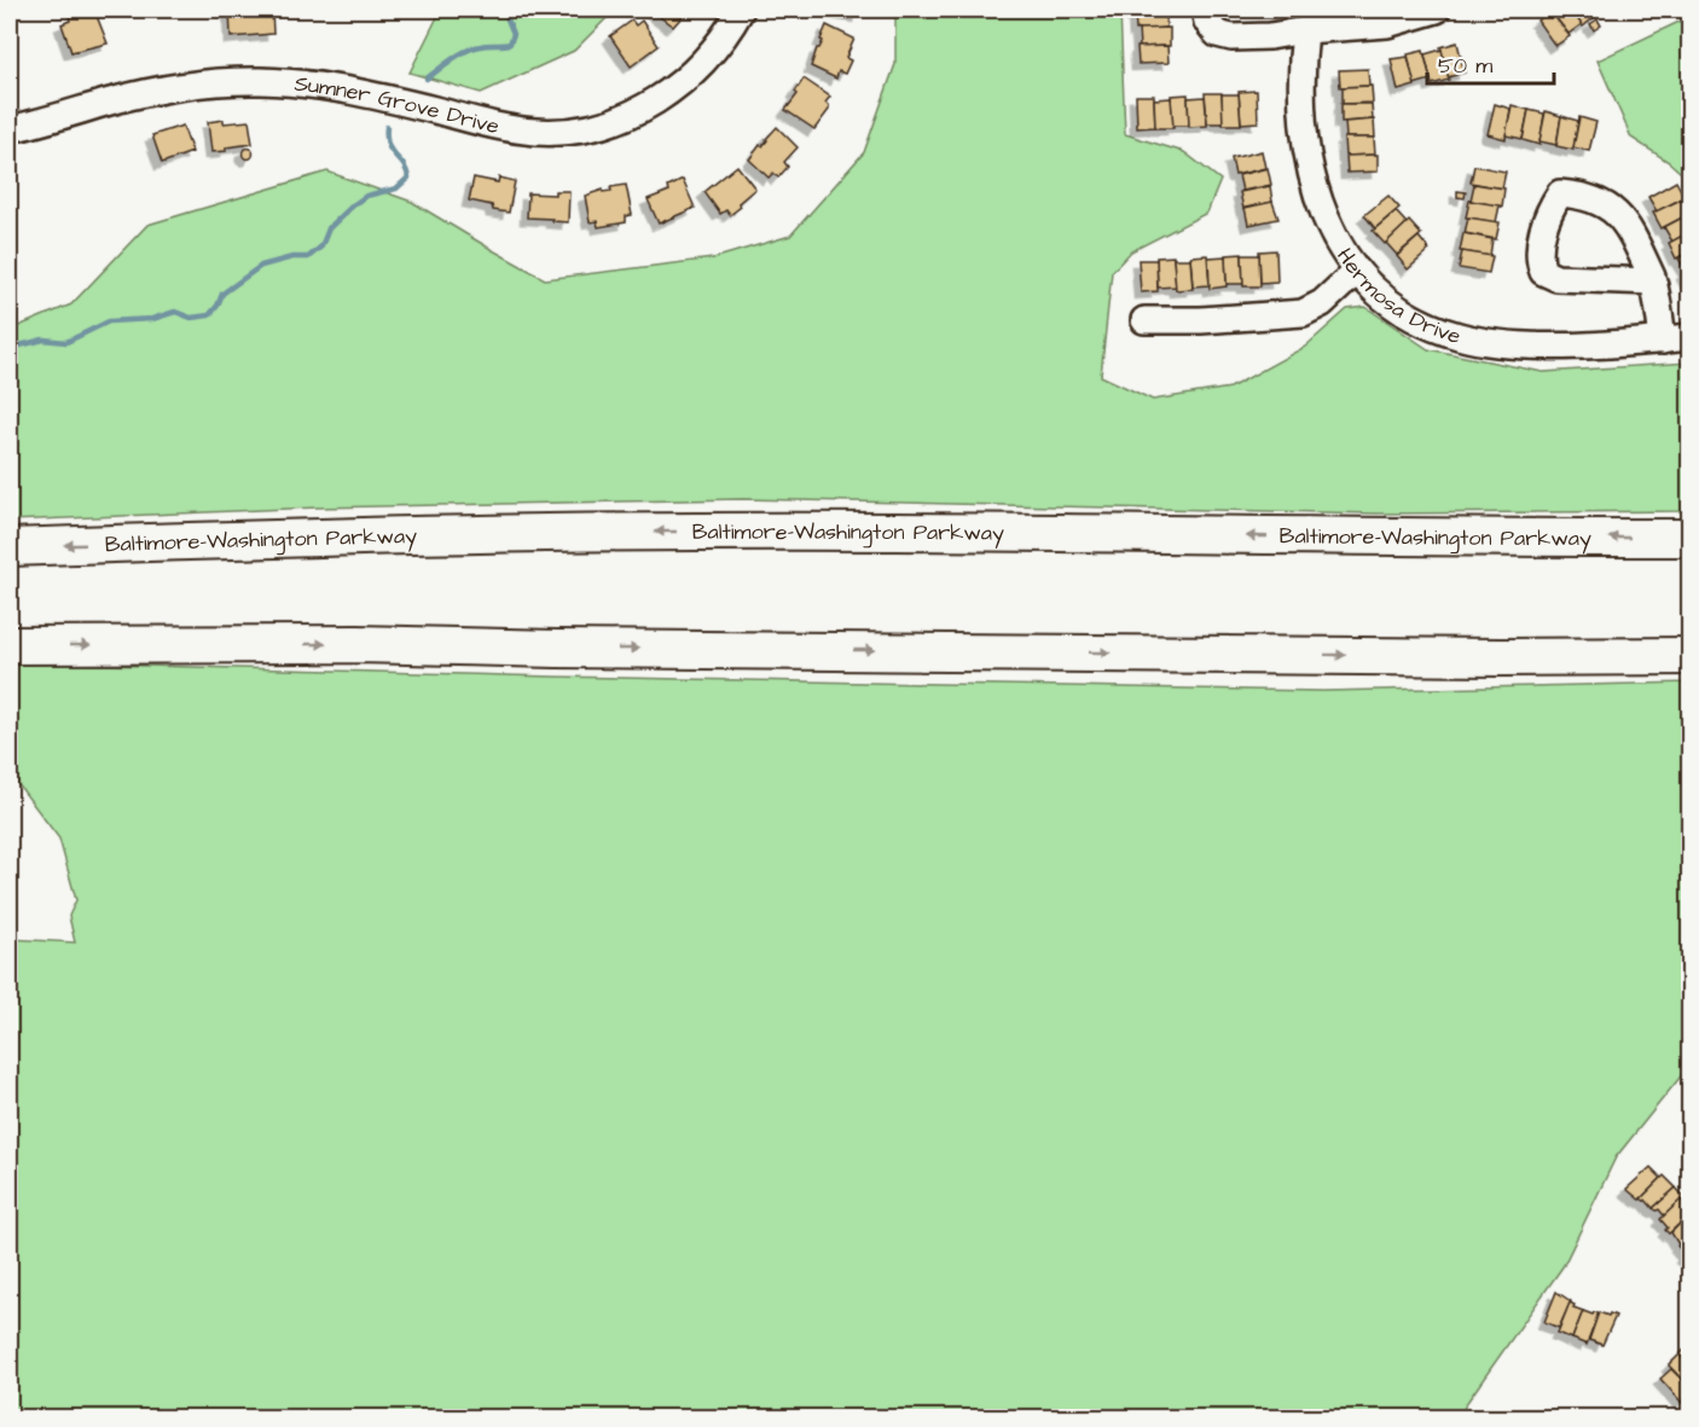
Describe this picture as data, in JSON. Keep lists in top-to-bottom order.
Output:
{
  "streets": {
    "highway": ["Baltimore-Washington Parkway"],
    "street": ["Sumner Grove Drive", "Hermosa Drive"]
  },
  "scale_bar": "50 m"
}
